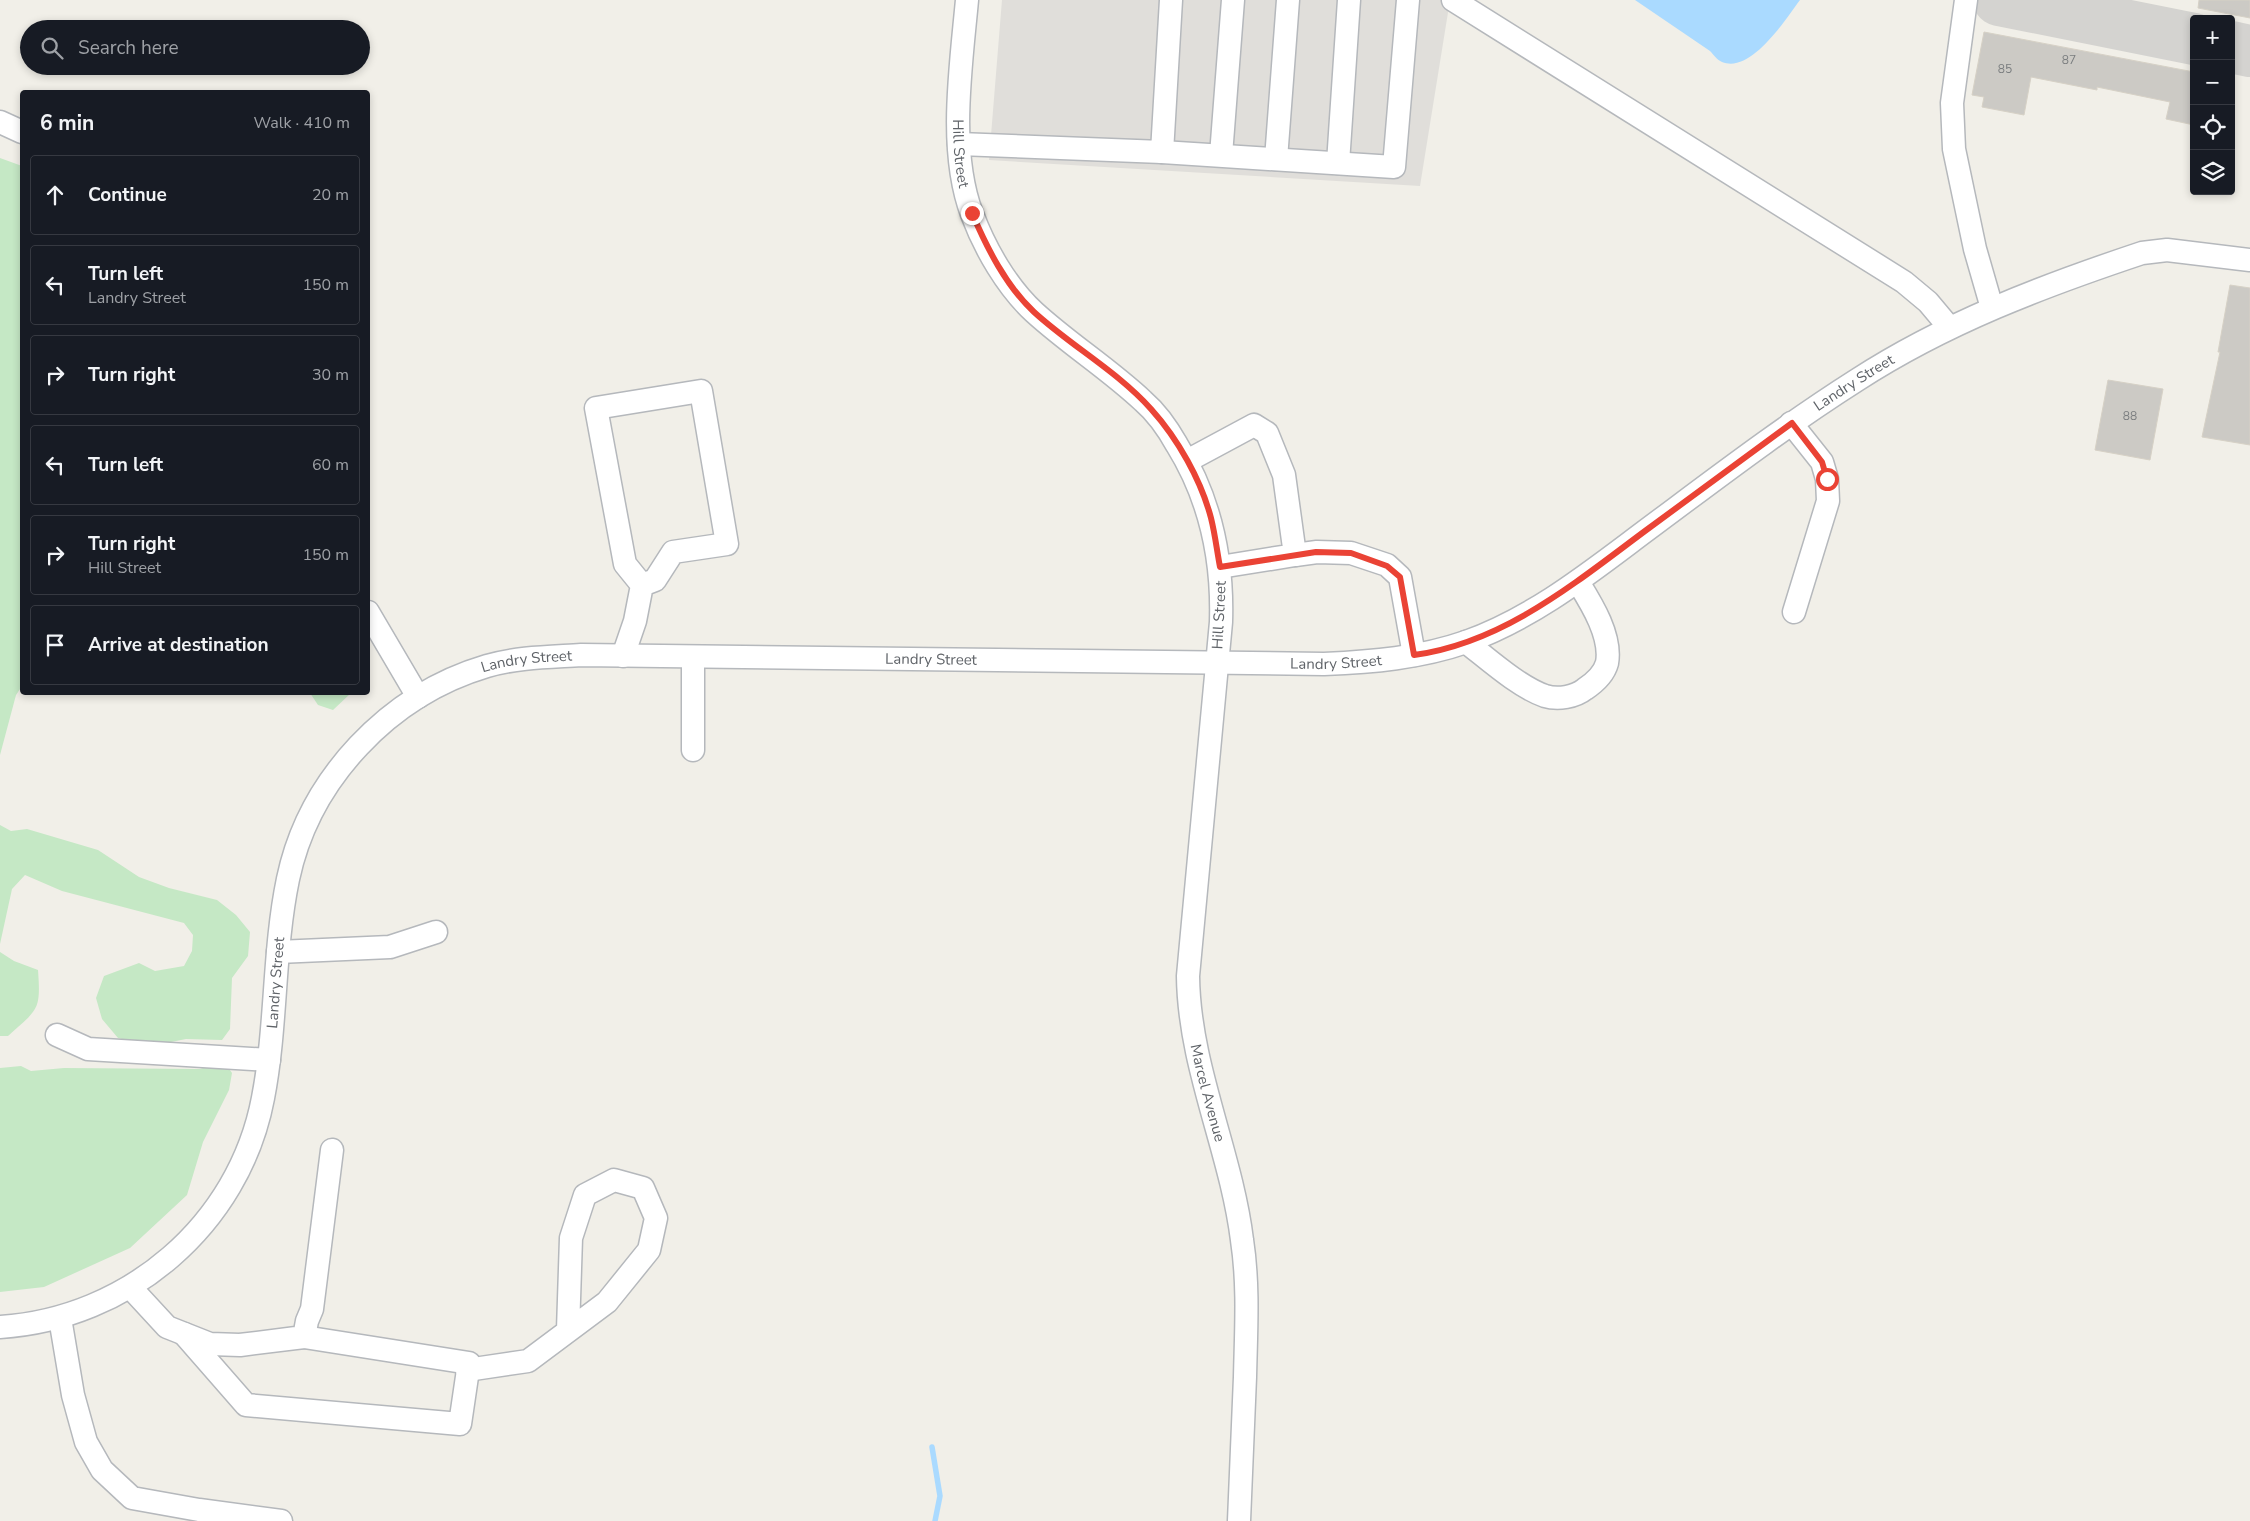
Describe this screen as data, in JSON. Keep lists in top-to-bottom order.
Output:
{
  "streets": {
    "street": ["Hill Street", "Landry Street", "Marcel Avenue"]
  },
  "crossings": [
    ["Hill Street", "Landry Street"],
    ["Hill Street", "Marcel Avenue"],
    ["Landry Street", "Marcel Avenue"]
  ],
  "house_numbers": ["87", "85", "88"],
  "page": {
    "map_buttons": ["+", "−"],
    "search": "Search here",
    "heading": ["6 min", "Walk · 410 m"],
    "list": [
      ["Continue", "20 m"],
      ["Turn left", "Landry Street", "150 m"],
      ["Turn right", "30 m"],
      ["Turn left", "60 m"],
      ["Turn right", "Hill Street", "150 m"],
      "Arrive at destination"
    ]
  }
}
